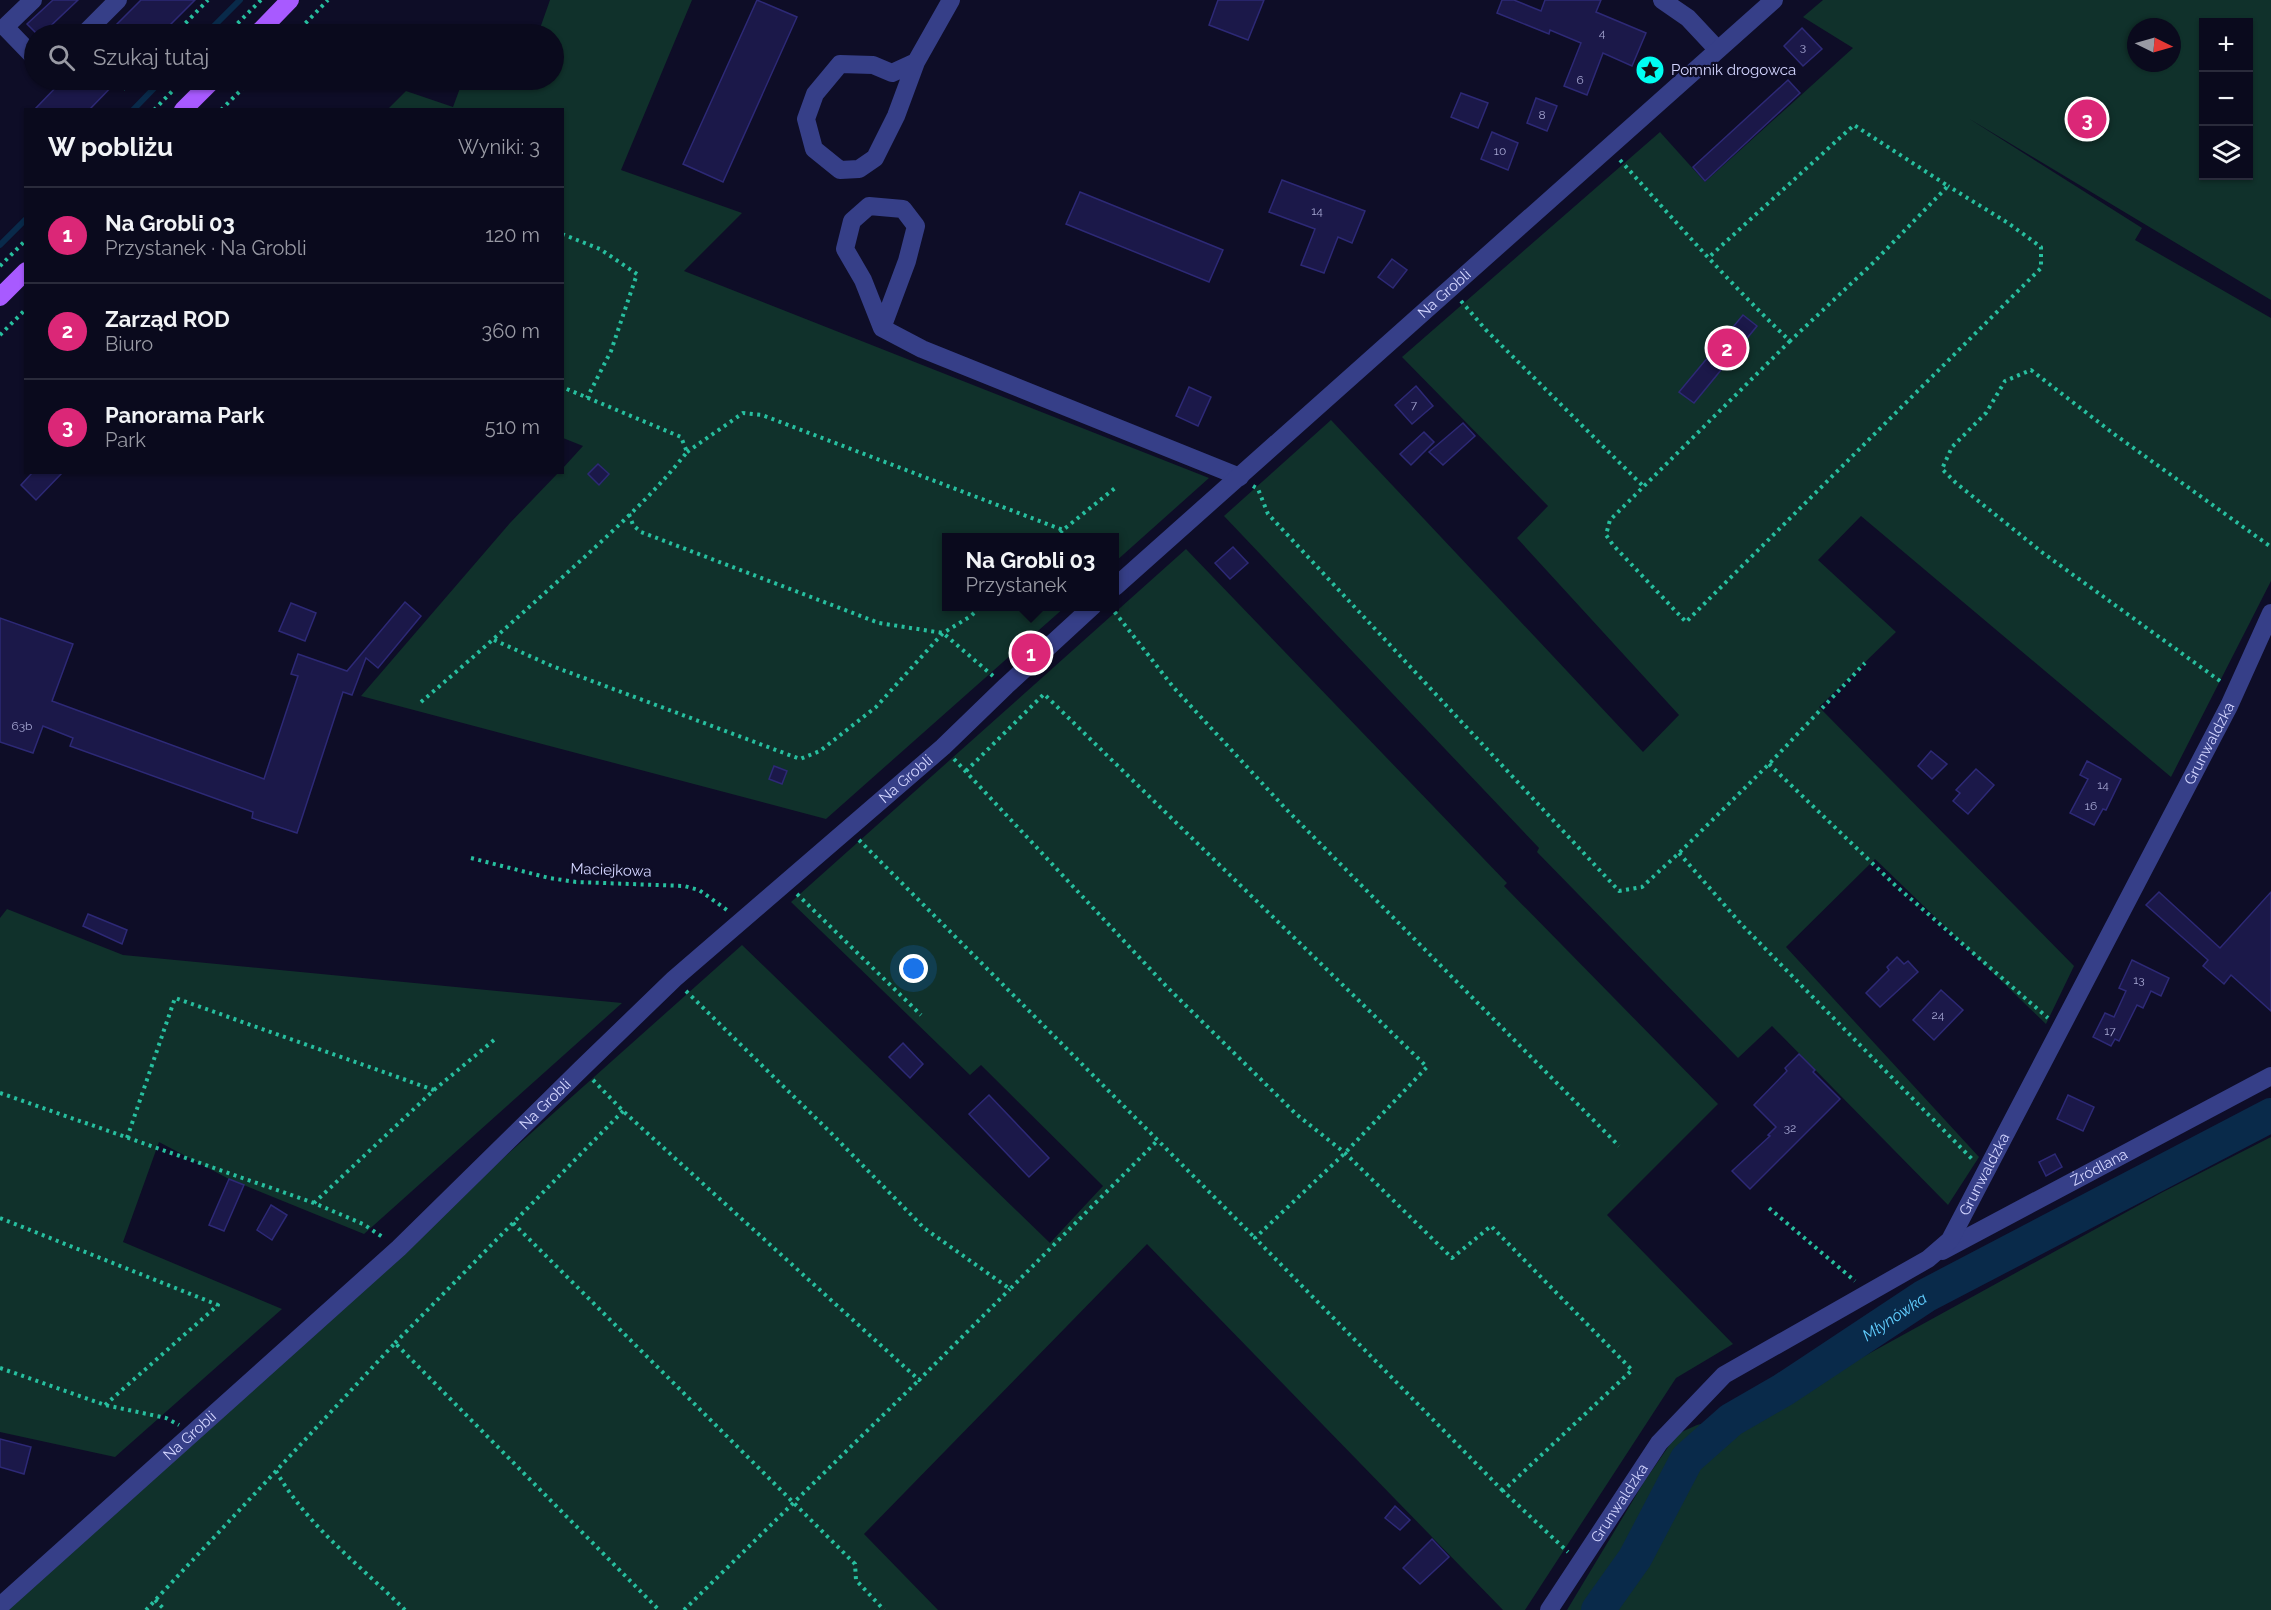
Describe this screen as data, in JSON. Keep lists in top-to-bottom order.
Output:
{
  "streets": {
    "street": ["Na Grobli", "Grunwaldzka", "Źródlana"],
    "path": ["Maciejkowa"]
  },
  "crossings": [
    ["Na Grobli", "Maciejkowa"],
    ["Grunwaldzka", "Źródlana"]
  ],
  "water": ["Młynówka"],
  "places": {
    "place": ["Pomnik drogowca"]
  },
  "house_numbers": [
    "4",
    "3",
    "6",
    "8",
    "10",
    "14",
    "7",
    "63b",
    "14",
    "16",
    "13",
    "24",
    "17",
    "32"
  ],
  "north": "right",
  "page": {
    "map_buttons": ["+", "−"],
    "search": "Szukaj tutaj",
    "pins": ["3", "2", "1"],
    "heading": ["W pobliżu", "Wyniki: 3"],
    "list": [
      {
        "mark": "1",
        "name": "Na Grobli 03",
        "note": "Przystanek · Na Grobli",
        "value": "120 m"
      },
      {
        "mark": "2",
        "name": "Zarząd ROD",
        "note": "Biuro",
        "value": "360 m"
      },
      {
        "mark": "3",
        "name": "Panorama Park",
        "note": "Park",
        "value": "510 m"
      }
    ],
    "popup": ["Na Grobli 03", "Przystanek"]
  }
}
